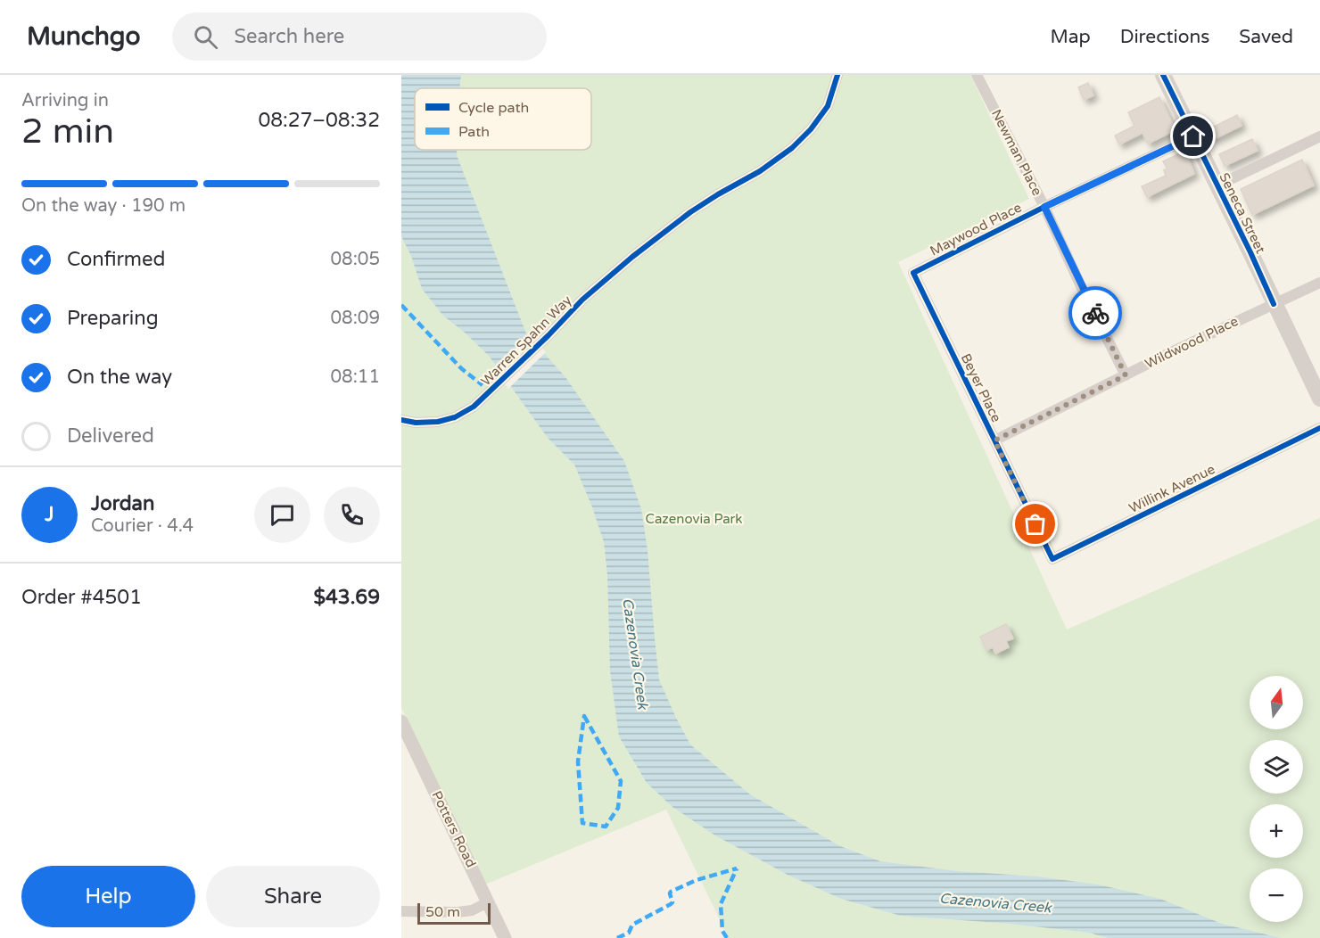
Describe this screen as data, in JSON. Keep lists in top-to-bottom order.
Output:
{
  "streets": {
    "main road": ["Seneca Street"],
    "street": [
      "Newman Place",
      "Maywood Place",
      "Warren Spahn Way",
      "Wildwood Place",
      "Beyer Place",
      "Willink Avenue",
      "Potters Road"
    ]
  },
  "crossings": [
    ["Newman Place", "Maywood Place"],
    ["Newman Place", "Wildwood Place"],
    ["Seneca Street", "Maywood Place"],
    ["Seneca Street", "Wildwood Place"],
    ["Maywood Place", "Beyer Place"],
    ["Wildwood Place", "Beyer Place"],
    ["Beyer Place", "Willink Avenue"]
  ],
  "water": ["Cazenovia Creek"],
  "parks": ["Cazenovia Park"],
  "legend": ["Cycle path", "Path"],
  "scale_bar": "50 m",
  "north": "top",
  "page": {
    "header": "Munchgo",
    "search": "Search here",
    "nav": ["Map", "Directions", "Saved"],
    "heading": ["2 min", "Arriving in", "08:27–08:32"],
    "panel": [
      "Jordan",
      "Courier · 4.4",
      "Order #4501",
      "$43.69"
    ],
    "bar": "On the way · 190 m",
    "list": [
      ["Confirmed", "08:05"],
      ["Preparing", "08:09"],
      ["On the way", "08:11"],
      "Delivered"
    ],
    "round": "J",
    "map_buttons": ["+", "−"],
    "buttons": ["Help", "Share"],
    "scale": "50 m"
  }
}
